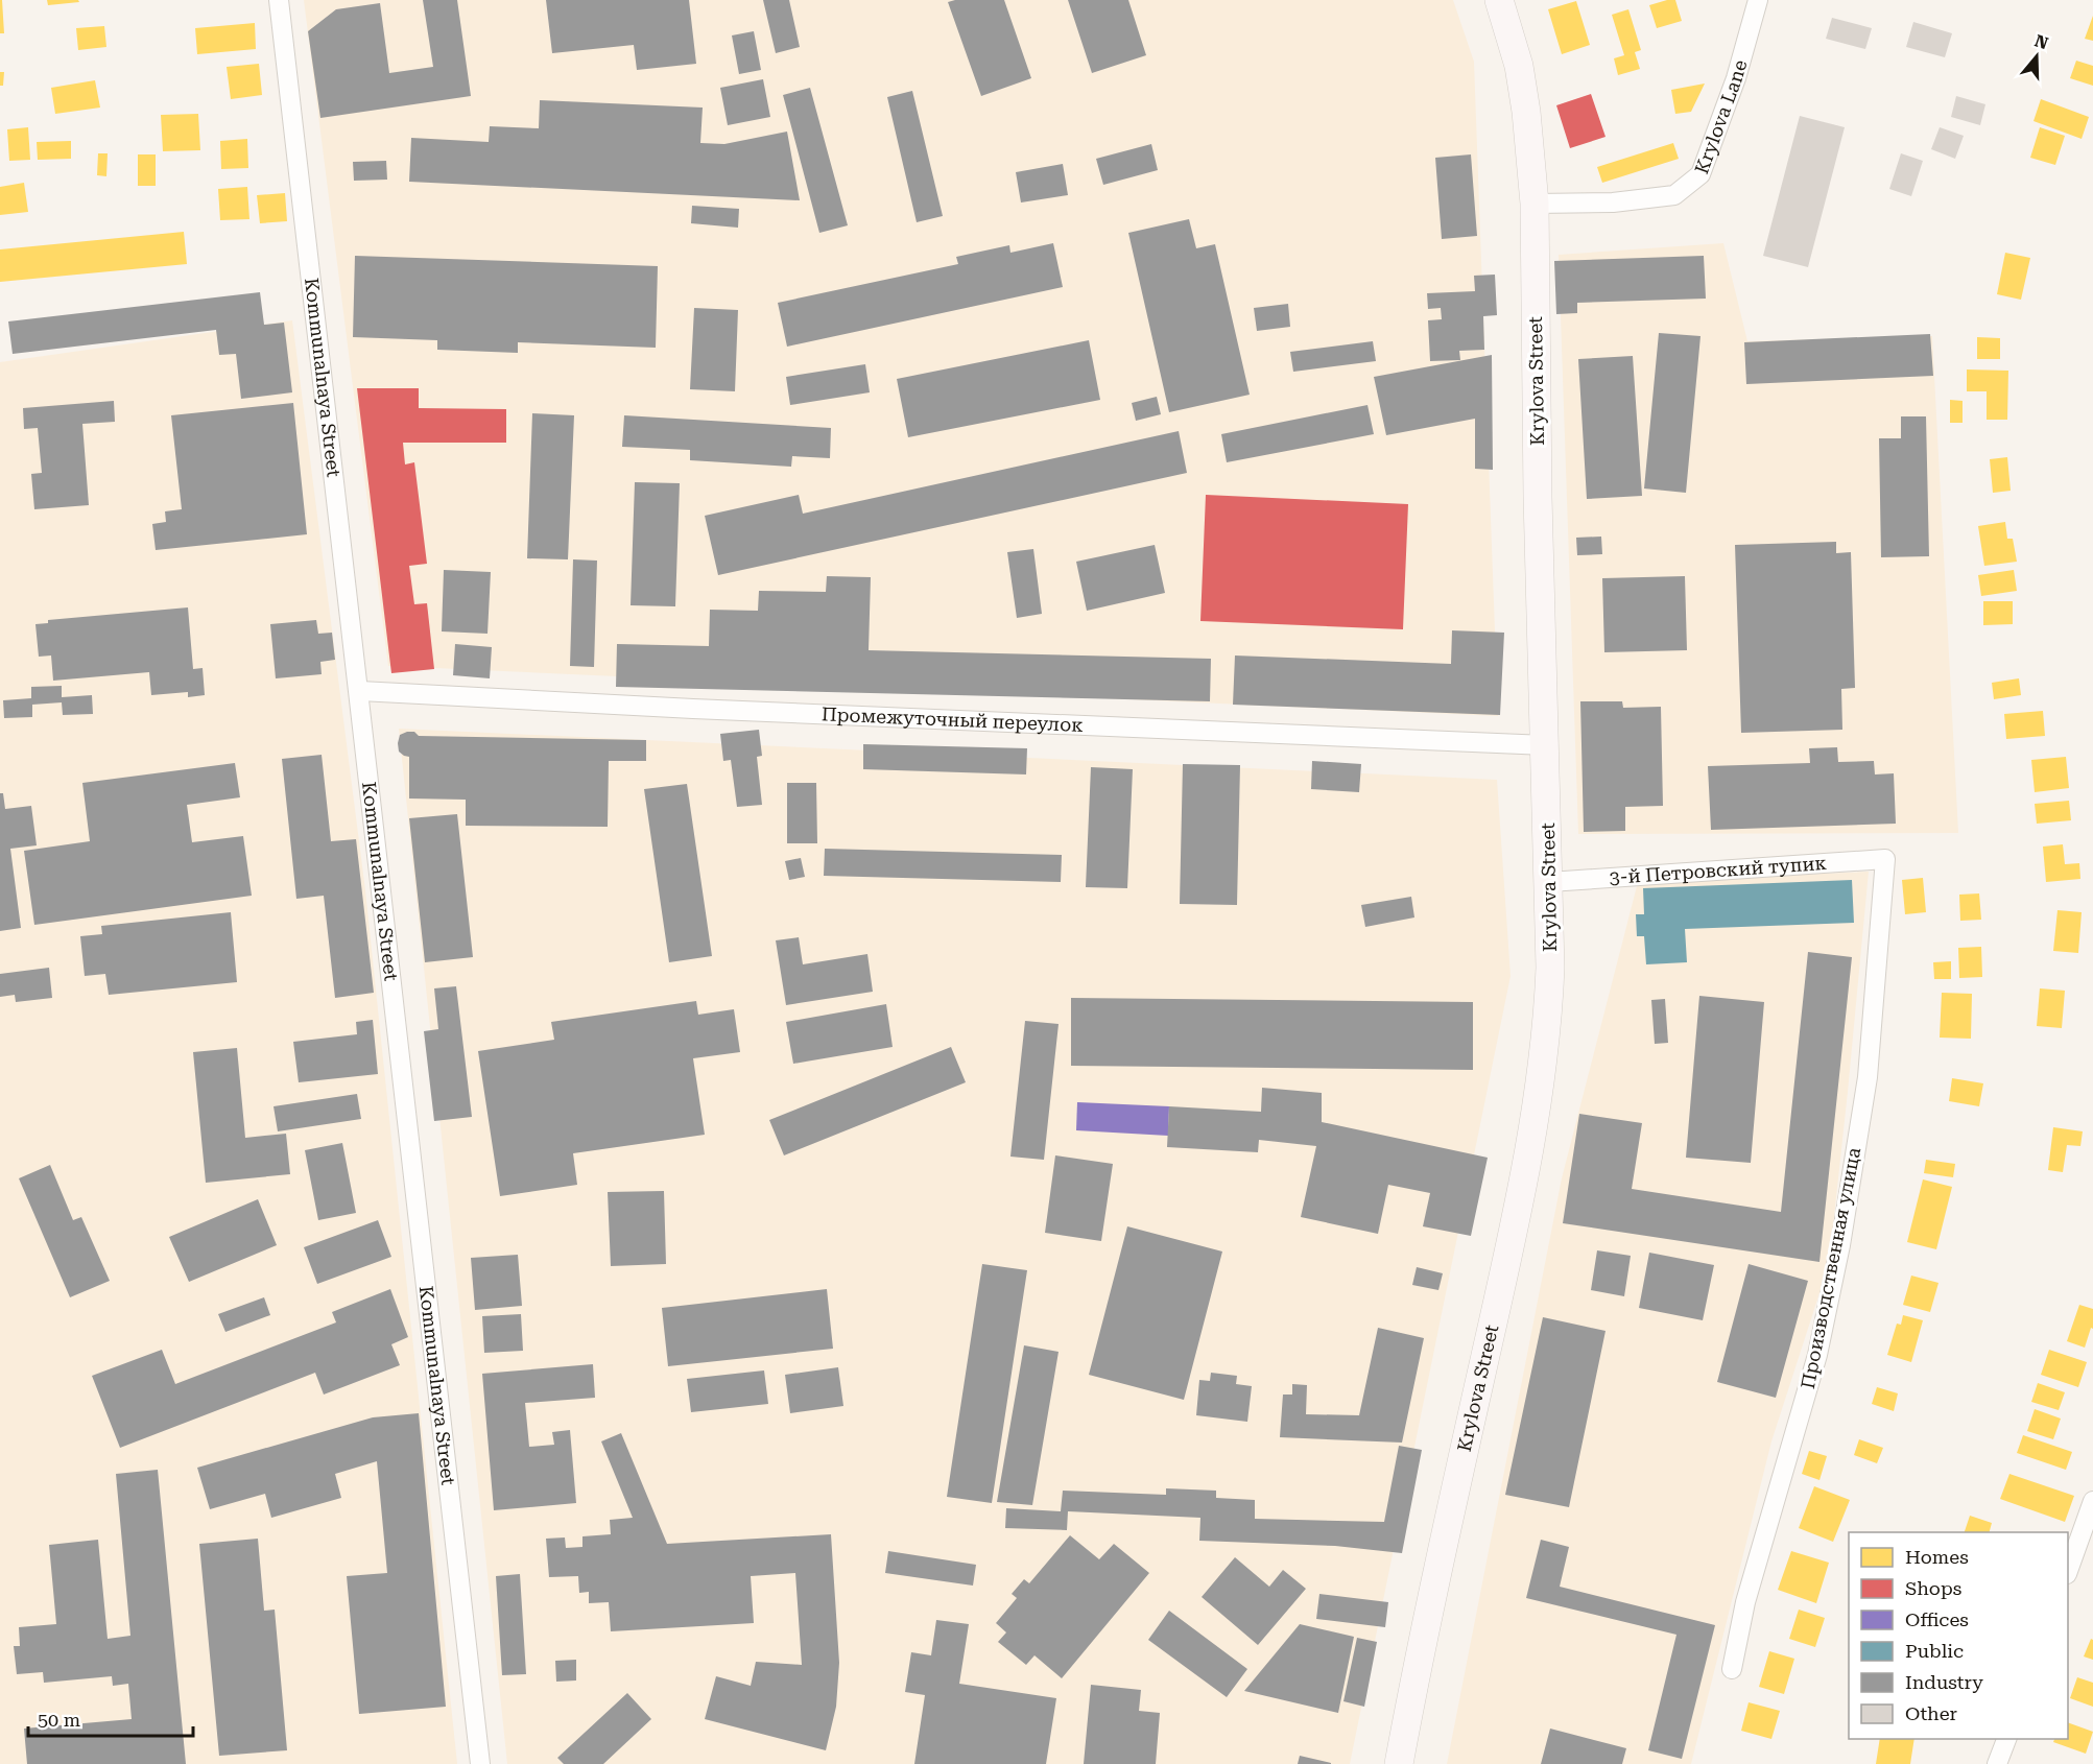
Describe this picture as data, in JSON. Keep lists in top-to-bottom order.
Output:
{
  "streets": {
    "main road": ["Krylova Street"],
    "street": [
      "Krylova Lane",
      "Kommunalnaya Street",
      "Промежуточный переулок",
      "3-й Петровский тупик",
      "Производственная улица"
    ]
  },
  "crossings": [
    ["Krylova Lane", "Krylova Street"],
    ["Kommunalnaya Street", "Промежуточный переулок"],
    ["Krylova Street", "Промежуточный переулок"],
    ["Krylova Street", "3-й Петровский тупик"],
    ["3-й Петровский тупик", "Производственная улица"]
  ],
  "legend": [
    "Homes",
    "Shops",
    "Offices",
    "Public",
    "Industry",
    "Other"
  ],
  "scale_bar": "50 m",
  "north": "top"
}
